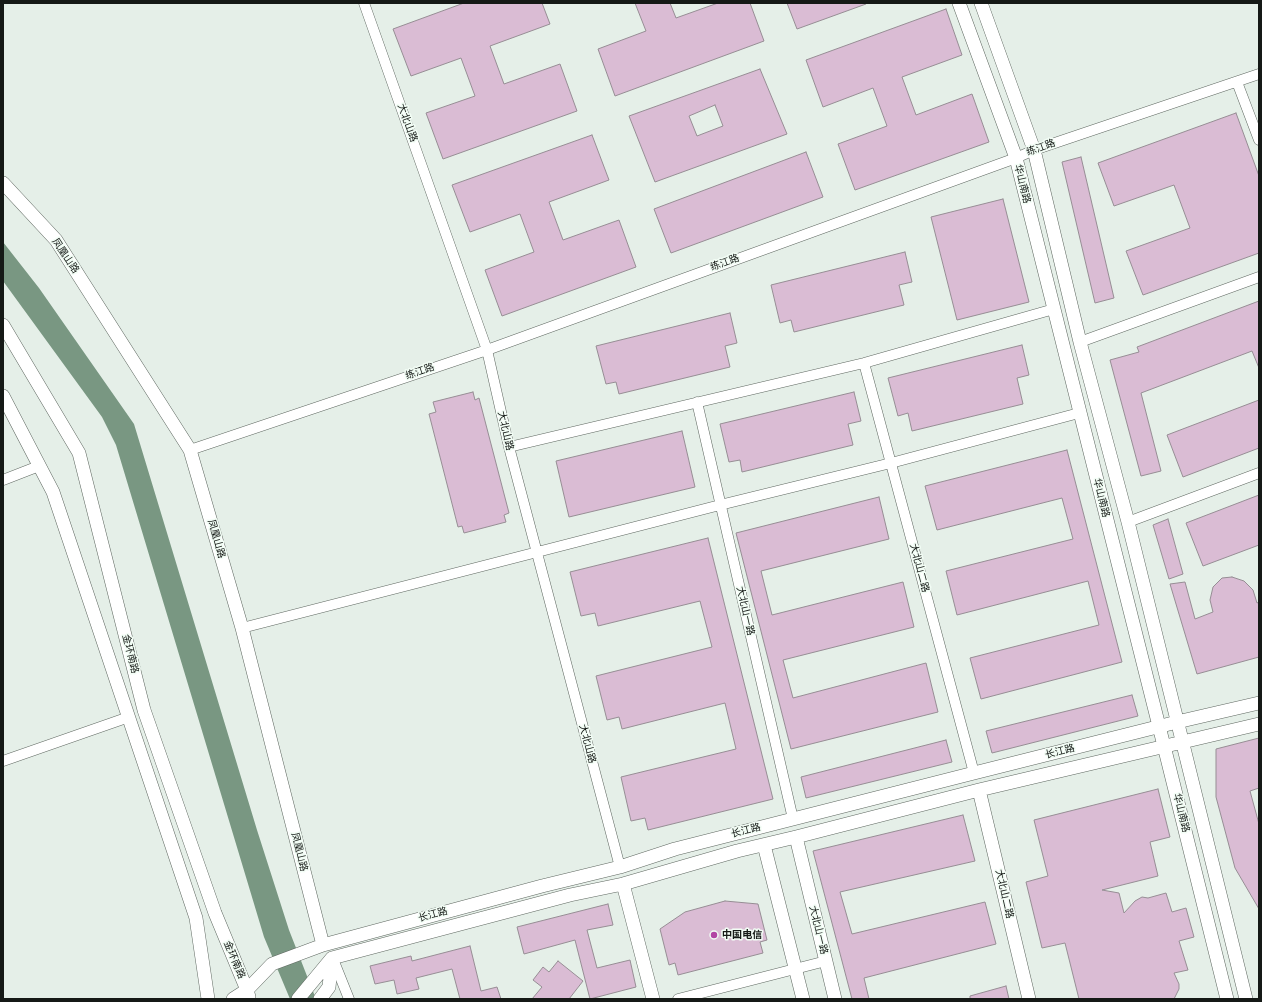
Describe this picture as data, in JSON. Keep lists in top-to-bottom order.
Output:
{
  "streets": {
    "street": [
      "大北山路",
      "练江路",
      "华山南路",
      "凤凰山路",
      "大北山二路",
      "大北山一路",
      "金环南路",
      "长江路"
    ]
  },
  "crossings": [
    ["大北山路", "练江路"],
    ["大北山路", "长江路"],
    ["练江路", "华山南路"],
    ["练江路", "凤凰山路"],
    ["华山南路", "长江路"],
    ["凤凰山路", "长江路"],
    ["大北山二路", "长江路"],
    ["大北山一路", "长江路"],
    ["金环南路", "长江路"]
  ],
  "places": ["中国电信"]
}
